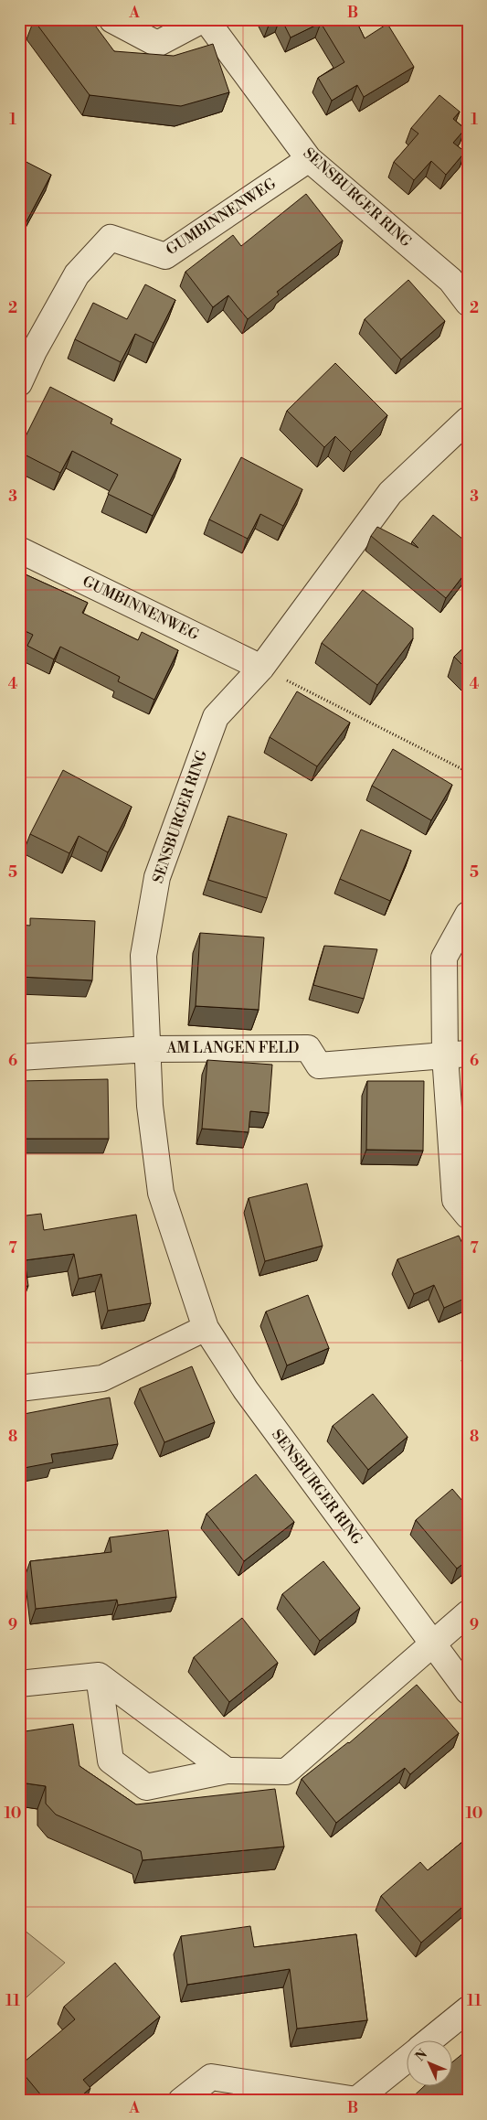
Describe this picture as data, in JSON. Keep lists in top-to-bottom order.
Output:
{
  "streets": {
    "street": ["SENSBURGER RING", "GUMBINNENWEG", "AM LANGEN FELD"]
  },
  "crossings": [
    ["SENSBURGER RING", "GUMBINNENWEG"],
    ["SENSBURGER RING", "AM LANGEN FELD"]
  ],
  "north": "top left",
  "grid": {
    "columns": ["A", "B"],
    "rows": [
      "1",
      "2",
      "3",
      "4",
      "5",
      "6",
      "7",
      "8",
      "9",
      "10",
      "11"
    ]
  }
}
